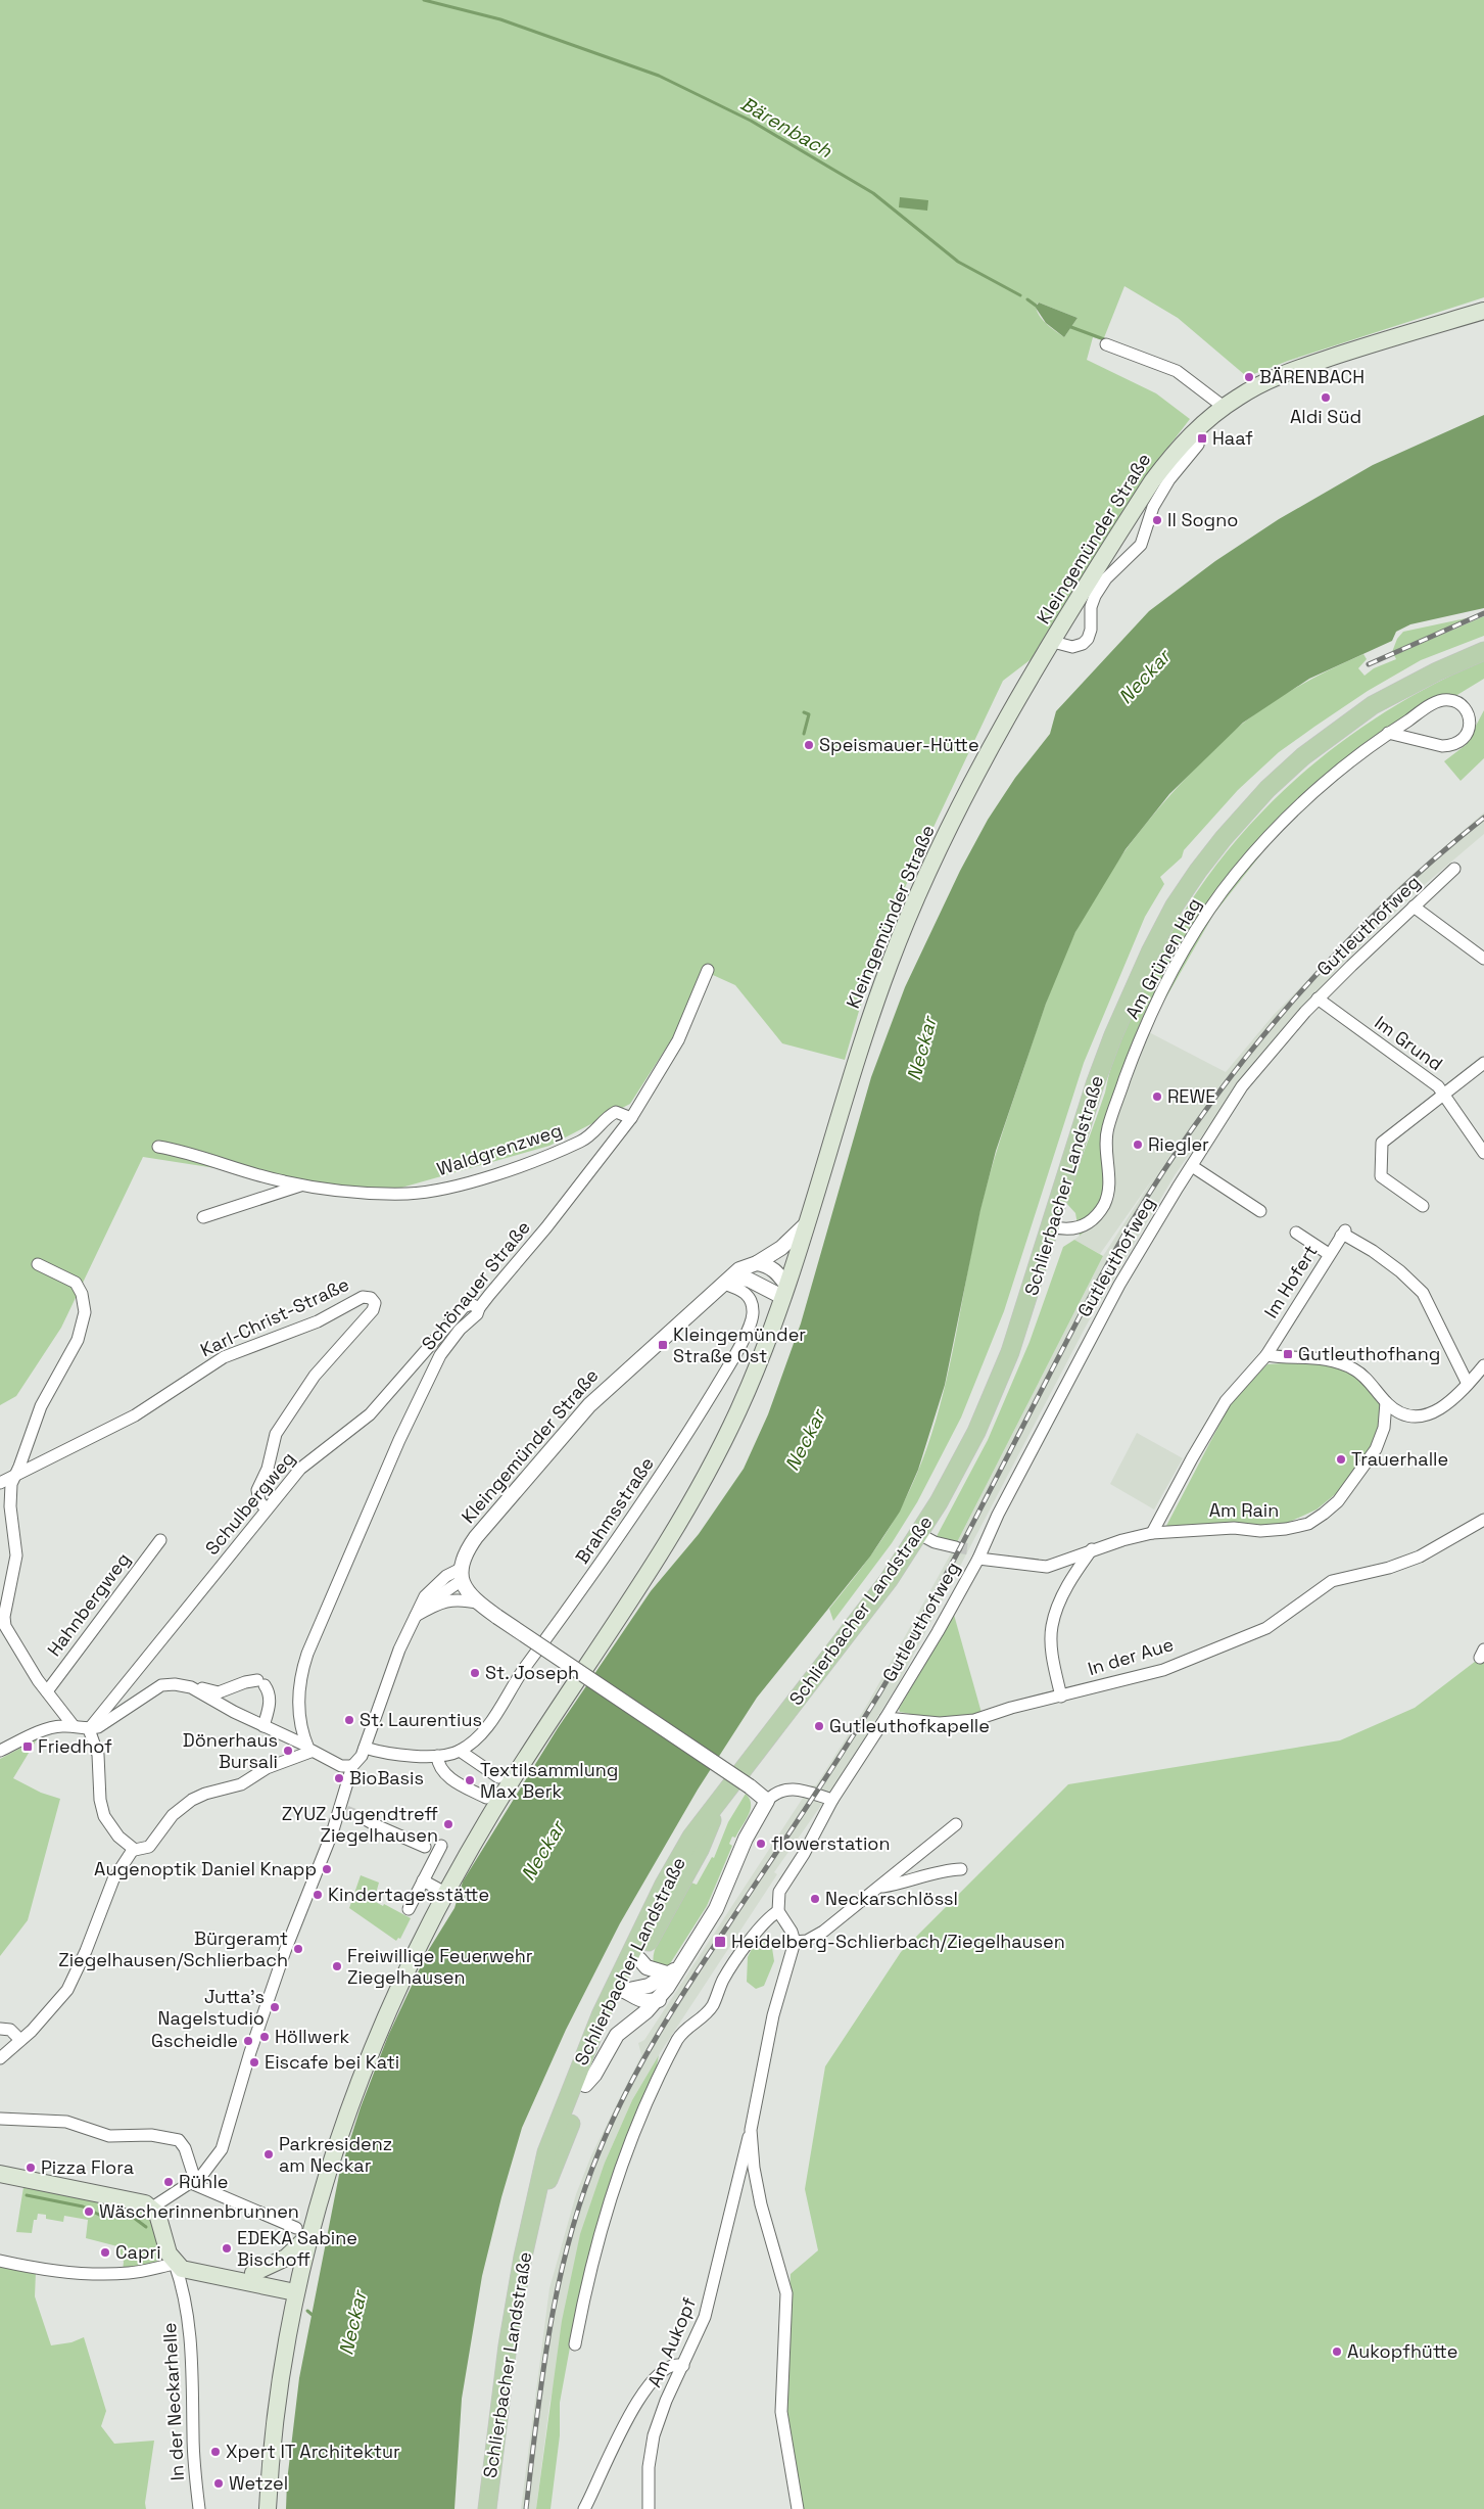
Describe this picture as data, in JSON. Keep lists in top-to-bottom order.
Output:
{
  "streets": {
    "main road": ["Kleingemünder Straße", "Schlierbacher Landstraße"],
    "street": [
      "Gutleuthofweg",
      "Am Grünen Hag",
      "Im Grund",
      "Waldgrenzweg",
      "Im Hofert",
      "Schönauer Straße",
      "Karl-Christ-Straße",
      "Schulbergweg",
      "Brahmsstraße",
      "Am Rain",
      "Hahnbergweg",
      "In der Aue",
      "Am Aukopf",
      "In der Neckarhelle"
    ]
  },
  "crossings": [
    ["Kleingemünder Straße", "Brahmsstraße"],
    ["Gutleuthofweg", "Im Grund"],
    ["Gutleuthofweg", "Am Rain"],
    ["Gutleuthofweg", "In der Aue"],
    ["Am Grünen Hag", "Schlierbacher Landstraße"],
    ["Waldgrenzweg", "Schönauer Straße"],
    ["Im Hofert", "Am Rain"],
    ["Schönauer Straße", "Schulbergweg"],
    ["Karl-Christ-Straße", "Schulbergweg"],
    ["Karl-Christ-Straße", "Hahnbergweg"]
  ],
  "water": ["Bärenbach", "Neckar"],
  "places": {
    "other": [
      "BÄRENBACH",
      "Aldi Süd",
      "Il Sogno",
      "Speismauer-Hütte",
      "REWE",
      "Riegler",
      "Trauerhalle",
      "St. Joseph",
      "St. Laurentius",
      "Gutleuthofkapelle",
      "Dönerhaus Bursali",
      "BioBasis",
      "Textilsammlung Max Berk",
      "ZYUZ Jugendtreff Ziegelhausen",
      "flowerstation",
      "Augenoptik Daniel Knapp",
      "Kindertagesstätte",
      "Neckarschlössl",
      "Bürgeramt Ziegelhausen/Schlierbach",
      "Freiwillige Feuerwehr Ziegelhausen",
      "Jutta's Nagelstudio",
      "Höllwerk",
      "Gscheidle",
      "Eiscafe bei Kati",
      "Parkresidenz am Neckar",
      "Pizza Flora",
      "Rühle",
      "Wäscherinnenbrunnen",
      "EDEKA Sabine Bischoff",
      "Capri",
      "Aukopfhütte",
      "Xpert IT Architektur",
      "Wetzel"
    ],
    "transit": [
      "Haaf",
      "Kleingemünder Straße Ost",
      "Gutleuthofhang",
      "Friedhof",
      "Heidelberg-Schlierbach/Ziegelhausen"
    ]
  }
}
